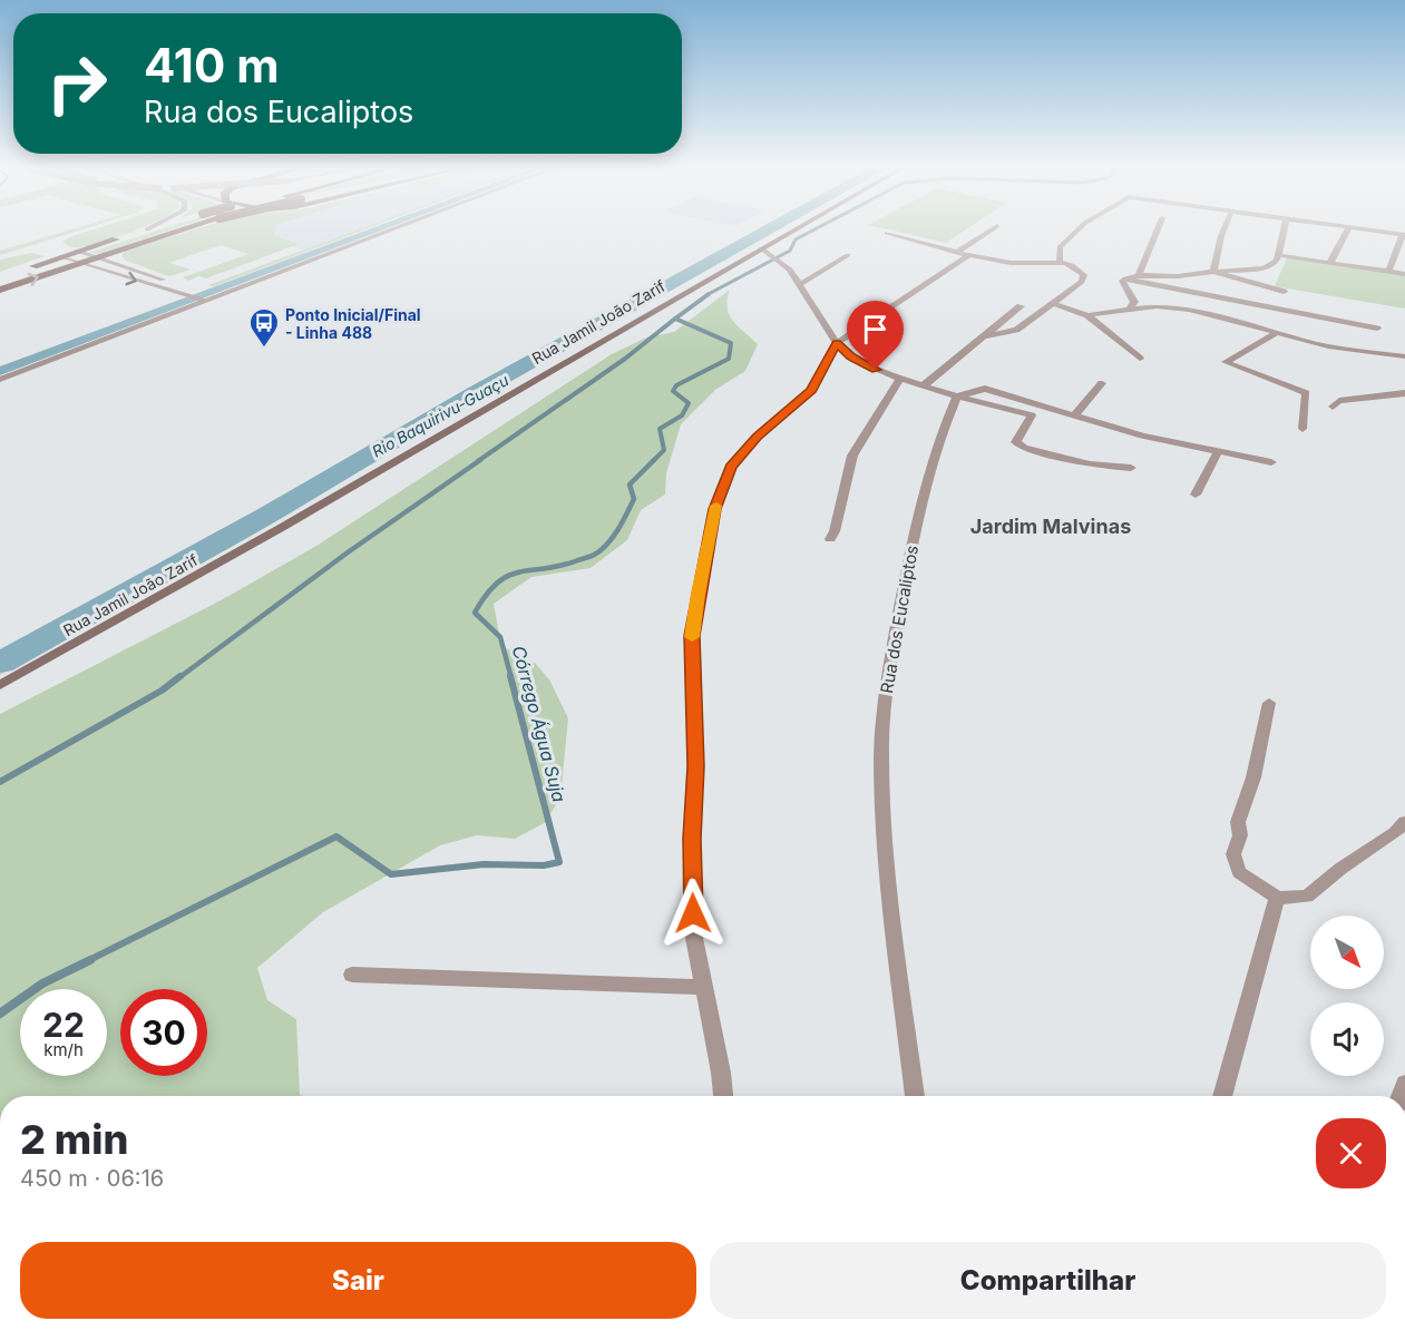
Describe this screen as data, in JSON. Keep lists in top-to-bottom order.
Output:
{
  "streets": {
    "main road": ["Rua Jamil João Zarif"],
    "street": ["Rua dos Eucaliptos"]
  },
  "districts": ["Jardim Malvinas"],
  "water": ["Rio Baquirivu-Guaçu", "Córrego Água Suja"],
  "places": {
    "bus stop": ["Ponto Inicial/Final - Linha 488"]
  },
  "north": "bottom right",
  "page": {
    "turn": ["410 m", "Rua dos Eucaliptos"],
    "speed": "22 km/h",
    "limit": "30",
    "heading": ["2 min", "450 m · 06:16"],
    "buttons": ["Sair", "Compartilhar"]
  }
}
